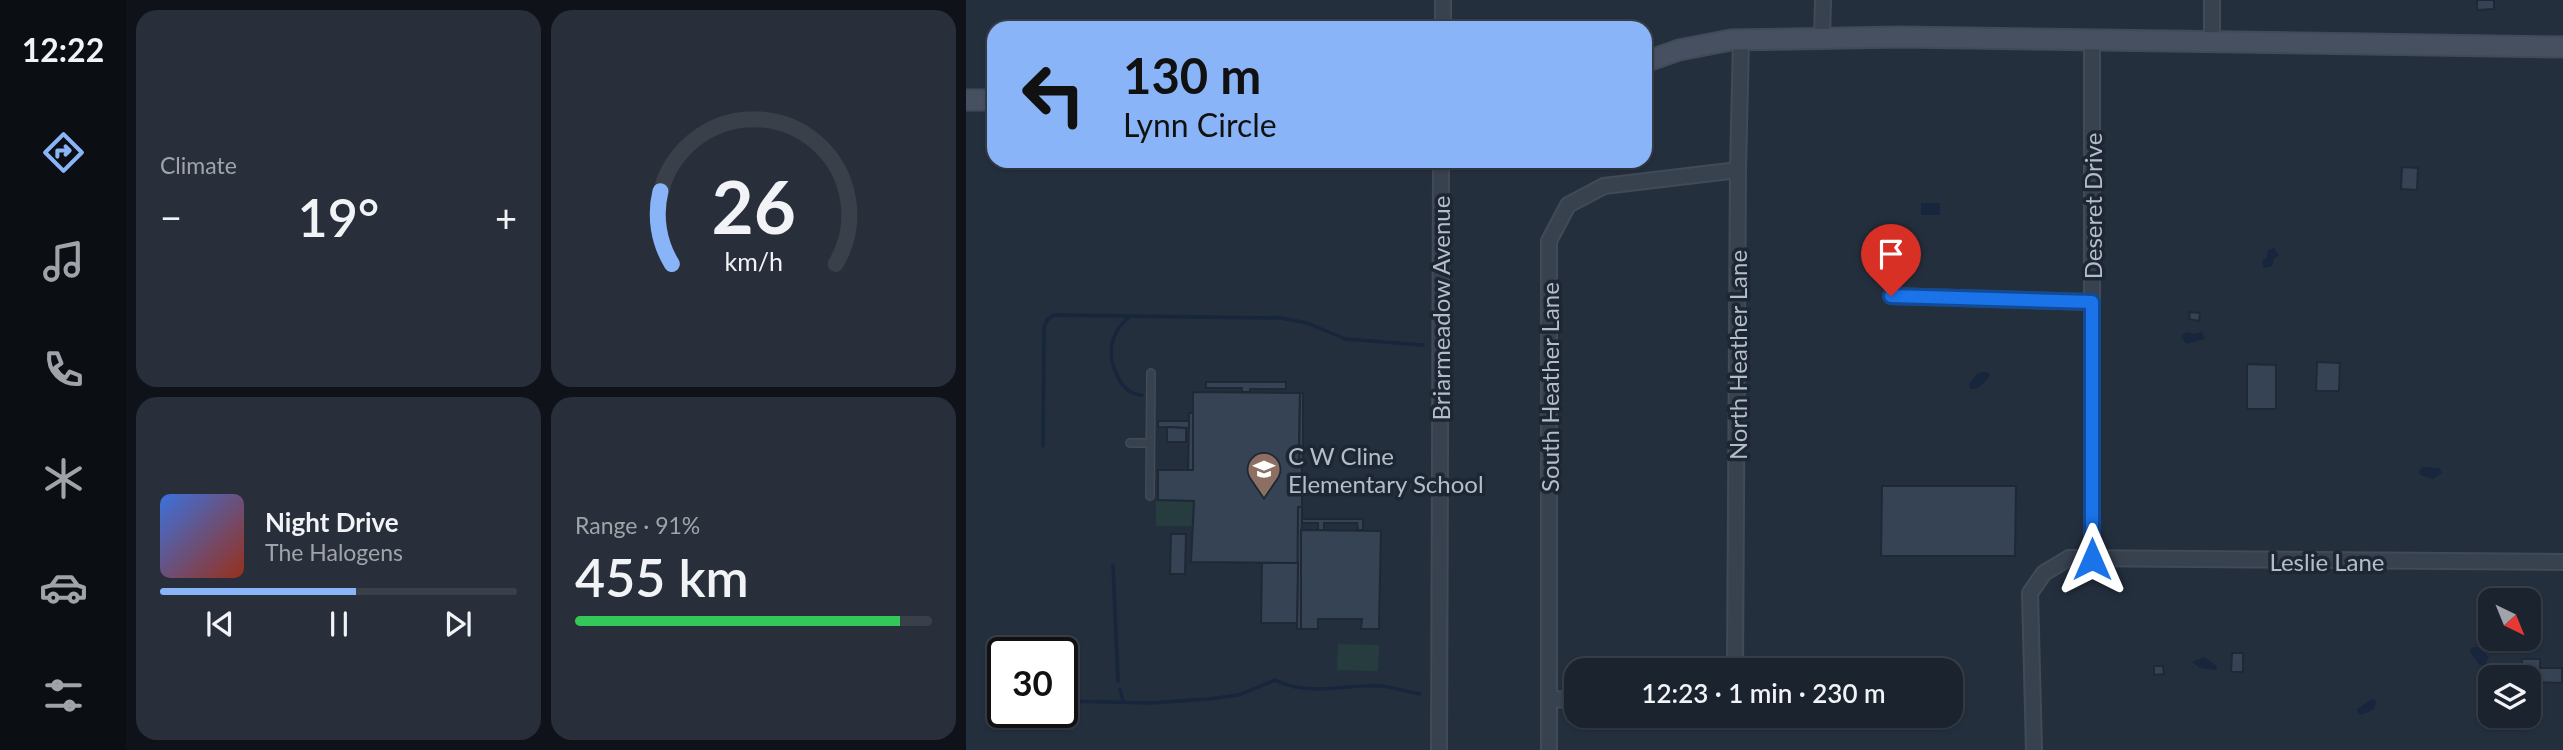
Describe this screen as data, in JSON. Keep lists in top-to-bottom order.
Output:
{
  "streets": {
    "street": [
      "Deseret Drive",
      "Briarmeadow Avenue",
      "North Heather Lane",
      "South Heather Lane",
      "Leslie Lane"
    ]
  },
  "crossings": [
    ["Deseret Drive", "Leslie Lane"],
    ["North Heather Lane", "South Heather Lane"]
  ],
  "places": {
    "school or university": ["C W Cline Elementary School"]
  },
  "north": "bottom right",
  "page": {
    "tabs": "12:22",
    "tile": [
      "Climate",
      ["Range · 91%", "455 km"]
    ],
    "turn": ["130 m", "Lynn Circle"],
    "heat": ["−", "19°", "+"],
    "song": ["Night Drive", "The Halogens"],
    "limit": "30",
    "trip": "12:23 · 1 min · 230 m",
    "gauge": ["26", "km/h"]
  }
}
